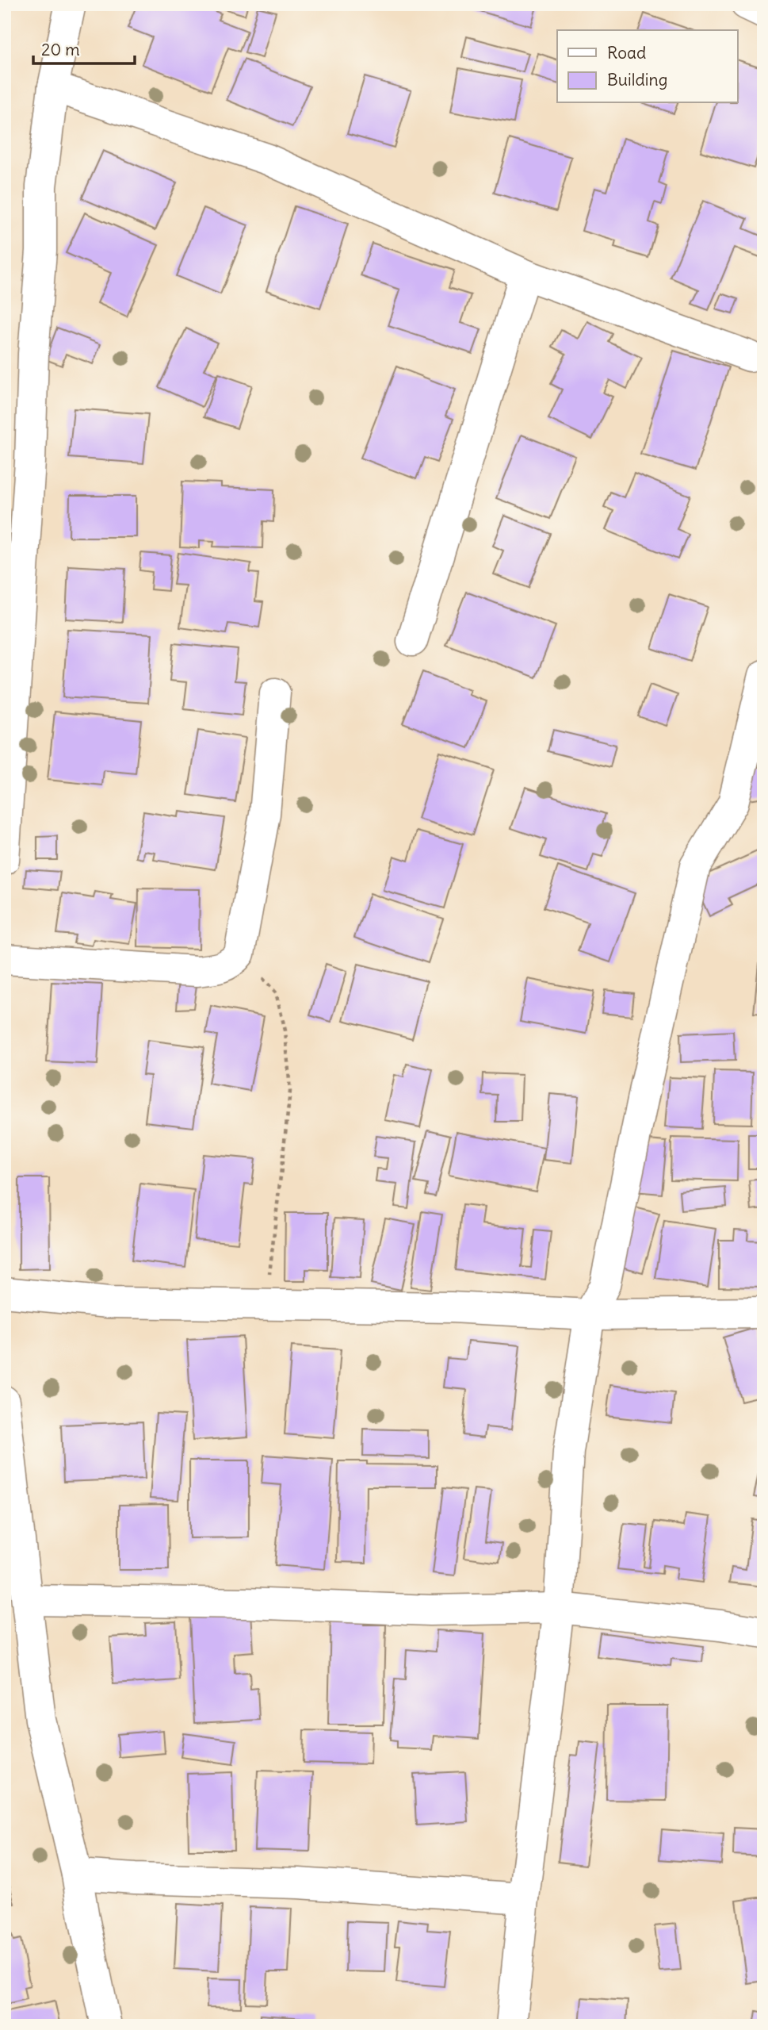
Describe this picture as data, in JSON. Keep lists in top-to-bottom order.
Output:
{
  "legend": ["Road", "Building"],
  "scale_bar": "20 m"
}
